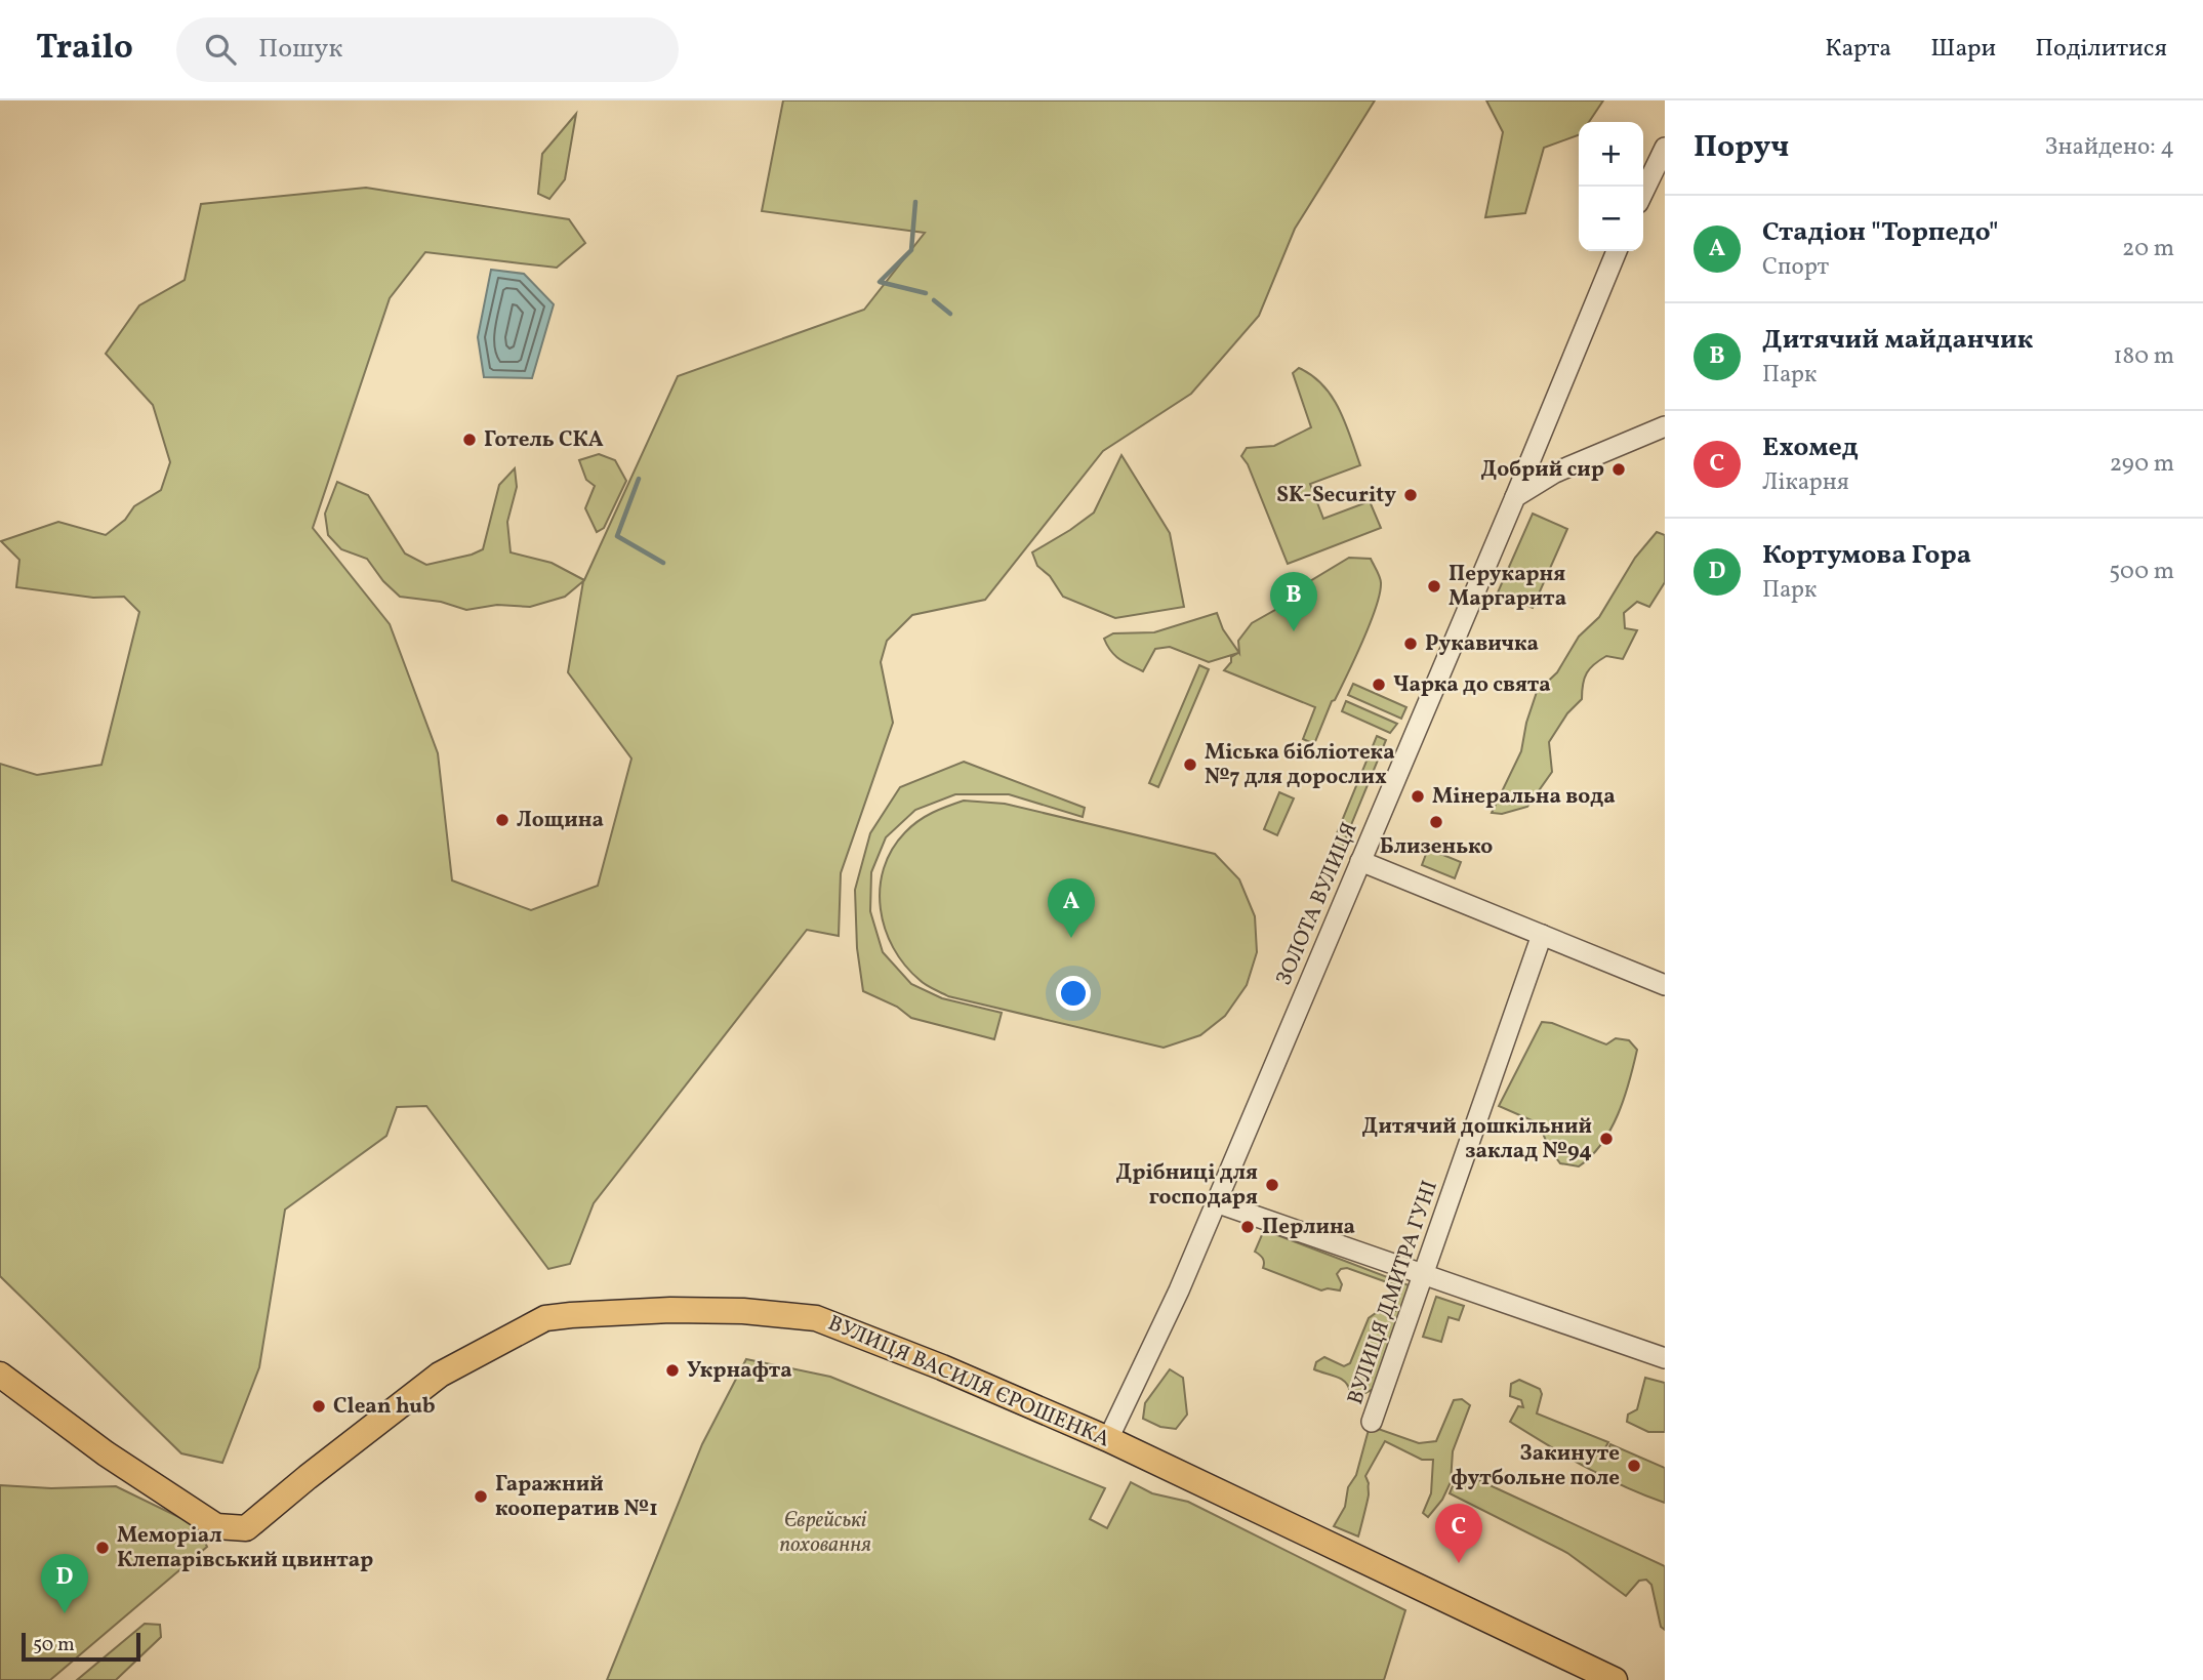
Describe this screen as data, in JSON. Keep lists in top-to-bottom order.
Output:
{
  "streets": {
    "main road": ["ВУЛИЦЯ ВАСИЛЯ ЄРОШЕНКА"],
    "street": ["ЗОЛОТА ВУЛИЦЯ", "ВУЛИЦЯ ДМИТРА ГУНІ"]
  },
  "crossings": [
    ["ЗОЛОТА ВУЛИЦЯ", "ВУЛИЦЯ ВАСИЛЯ ЄРОШЕНКА"]
  ],
  "parks": ["Єврейські поховання"],
  "places": [
    "Готель СКА",
    "Добрий сир",
    "SK-Security",
    "Перукарня Маргарита",
    "Рукавичка",
    "Чарка до свята",
    "Міська бібліотека №7 для дорослих",
    "Мінеральна вода",
    "Лощина",
    "Близенько",
    "Дитячий дошкільний заклад №94",
    "Дрібниці для господаря",
    "Перлина",
    "Укрнафта",
    "Clean hub",
    "Закинуте футбольне поле",
    "Гаражний кооператив №1",
    "Меморіал Клепарівський цвинтар"
  ],
  "scale_bar": "50 m",
  "page": {
    "header": "Trailo",
    "search": "Пошук",
    "nav": ["Карта", "Шари", "Поділитися"],
    "heading": ["Поруч", "Знайдено: 4"],
    "map_buttons": ["+", "−"],
    "list": [
      {
        "mark": "A",
        "name": "Стадіон \"Торпедо\"",
        "note": "Спорт",
        "value": "20 m"
      },
      {
        "mark": "B",
        "name": "Дитячий майданчик",
        "note": "Парк",
        "value": "180 m"
      },
      {
        "mark": "C",
        "name": "Ехомед",
        "note": "Лікарня",
        "value": "290 m"
      },
      {
        "mark": "D",
        "name": "Кортумова Гора",
        "note": "Парк",
        "value": "500 m"
      }
    ],
    "pins": [
      "B",
      "A",
      "C",
      "D"
    ],
    "scale": "50 m"
  }
}
